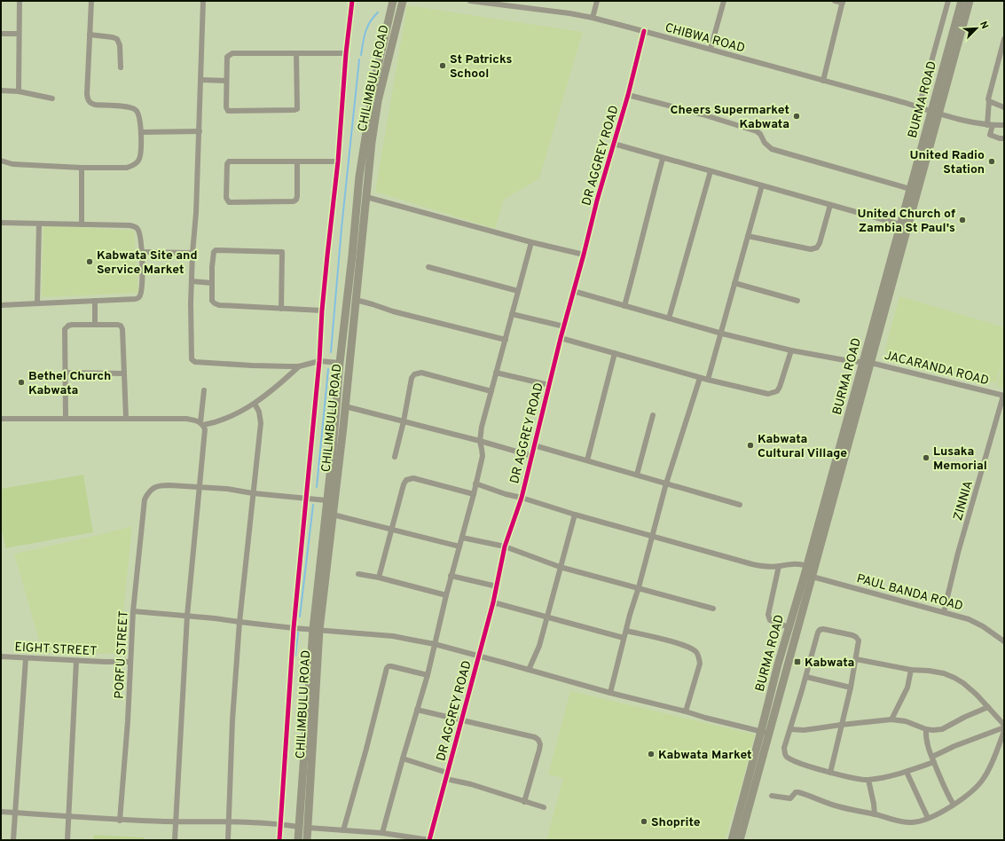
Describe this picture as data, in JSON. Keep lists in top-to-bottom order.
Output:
{
  "streets": {
    "main road": ["CHILIMBULU ROAD", "BURMA ROAD"],
    "street": [
      "CHIBWA ROAD",
      "DR AGGREY ROAD",
      "JACARANDA ROAD",
      "ZINNIA",
      "PAUL BANDA ROAD",
      "EIGHT STREET",
      "PORFU STREET"
    ]
  },
  "crossings": [
    ["CHIBWA ROAD", "BURMA ROAD"],
    ["CHIBWA ROAD", "DR AGGREY ROAD"],
    ["BURMA ROAD", "JACARANDA ROAD"],
    ["BURMA ROAD", "PAUL BANDA ROAD"],
    ["DR AGGREY ROAD", "JACARANDA ROAD"],
    ["JACARANDA ROAD", "ZINNIA"],
    ["ZINNIA", "PAUL BANDA ROAD"],
    ["EIGHT STREET", "PORFU STREET"]
  ],
  "places": {
    "other": [
      "St Patricks School",
      "Cheers Supermarket Kabwata",
      "United Radio Station",
      "United Church of Zambia St Paul's",
      "Kabwata Site and Service Market",
      "Bethel Church Kabwata",
      "Kabwata Cultural Village",
      "Lusaka Memorial",
      "Kabwata Market",
      "Shoprite"
    ],
    "transit": ["Kabwata"]
  },
  "north": "top right"
}
